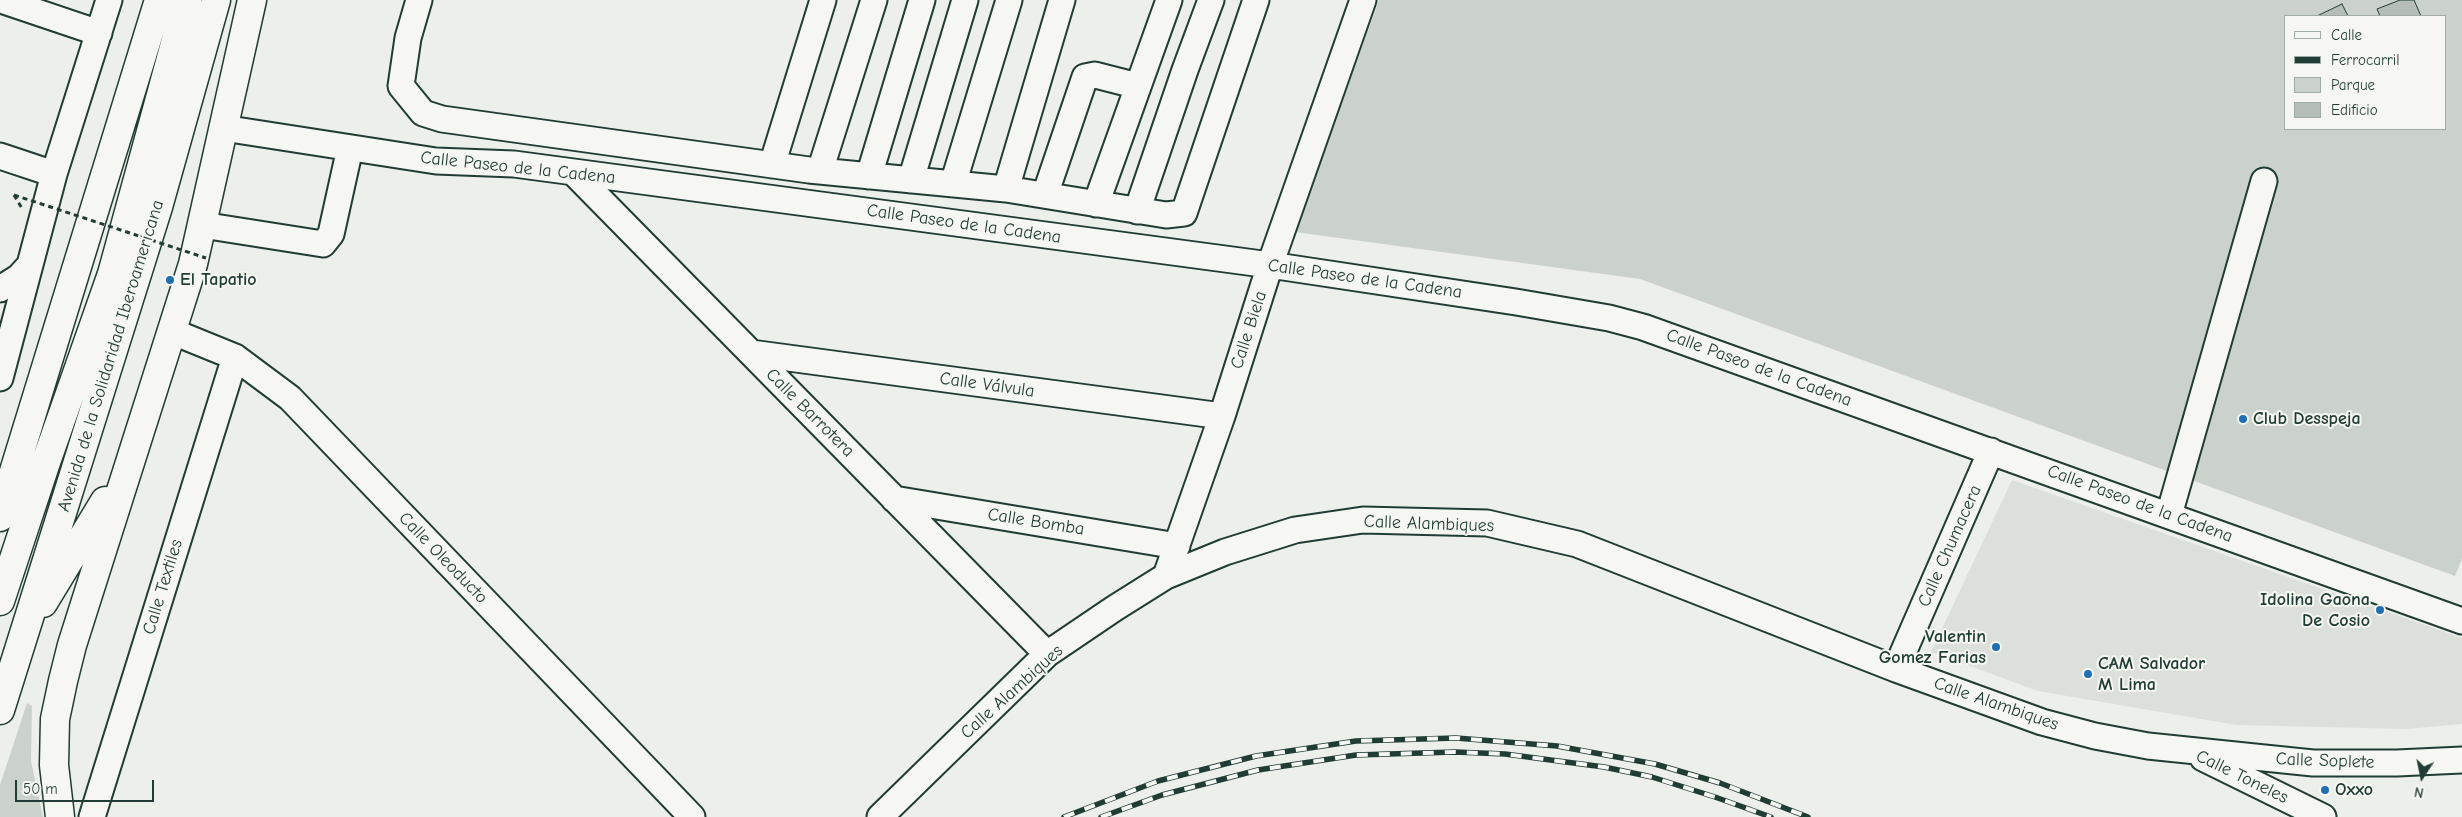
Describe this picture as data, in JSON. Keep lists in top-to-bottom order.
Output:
{
  "streets": {
    "highway": ["Avenida de la Solidaridad Iberoamericana"],
    "street": [
      "Calle Paseo de la Cadena",
      "Calle Biela",
      "Calle Válvula",
      "Calle Barrotera",
      "Calle Bomba",
      "Calle Alambiques",
      "Calle Chumacera",
      "Calle Oleoducto",
      "Calle Textiles",
      "Calle Soplete",
      "Calle Toneles"
    ]
  },
  "crossings": [
    ["Calle Paseo de la Cadena", "Calle Biela"],
    ["Calle Paseo de la Cadena", "Calle Barrotera"],
    ["Calle Paseo de la Cadena", "Calle Chumacera"],
    ["Calle Biela", "Calle Válvula"],
    ["Calle Biela", "Calle Bomba"],
    ["Calle Biela", "Calle Alambiques"],
    ["Calle Válvula", "Calle Barrotera"],
    ["Calle Barrotera", "Calle Bomba"],
    ["Calle Barrotera", "Calle Alambiques"],
    ["Calle Alambiques", "Calle Chumacera"],
    ["Calle Alambiques", "Calle Soplete"],
    ["Calle Alambiques", "Calle Toneles"],
    ["Calle Oleoducto", "Calle Textiles"],
    ["Calle Soplete", "Calle Toneles"]
  ],
  "places": [
    "El Tapatio",
    "Club Desspeja",
    "Idolina Gaona De Cosio",
    "Valentin Gomez Farias",
    "CAM Salvador M Lima",
    "Oxxo"
  ],
  "legend": [
    "Calle",
    "Ferrocarril",
    "Parque",
    "Edificio"
  ],
  "scale_bar": "50 m",
  "north": "bottom"
}
